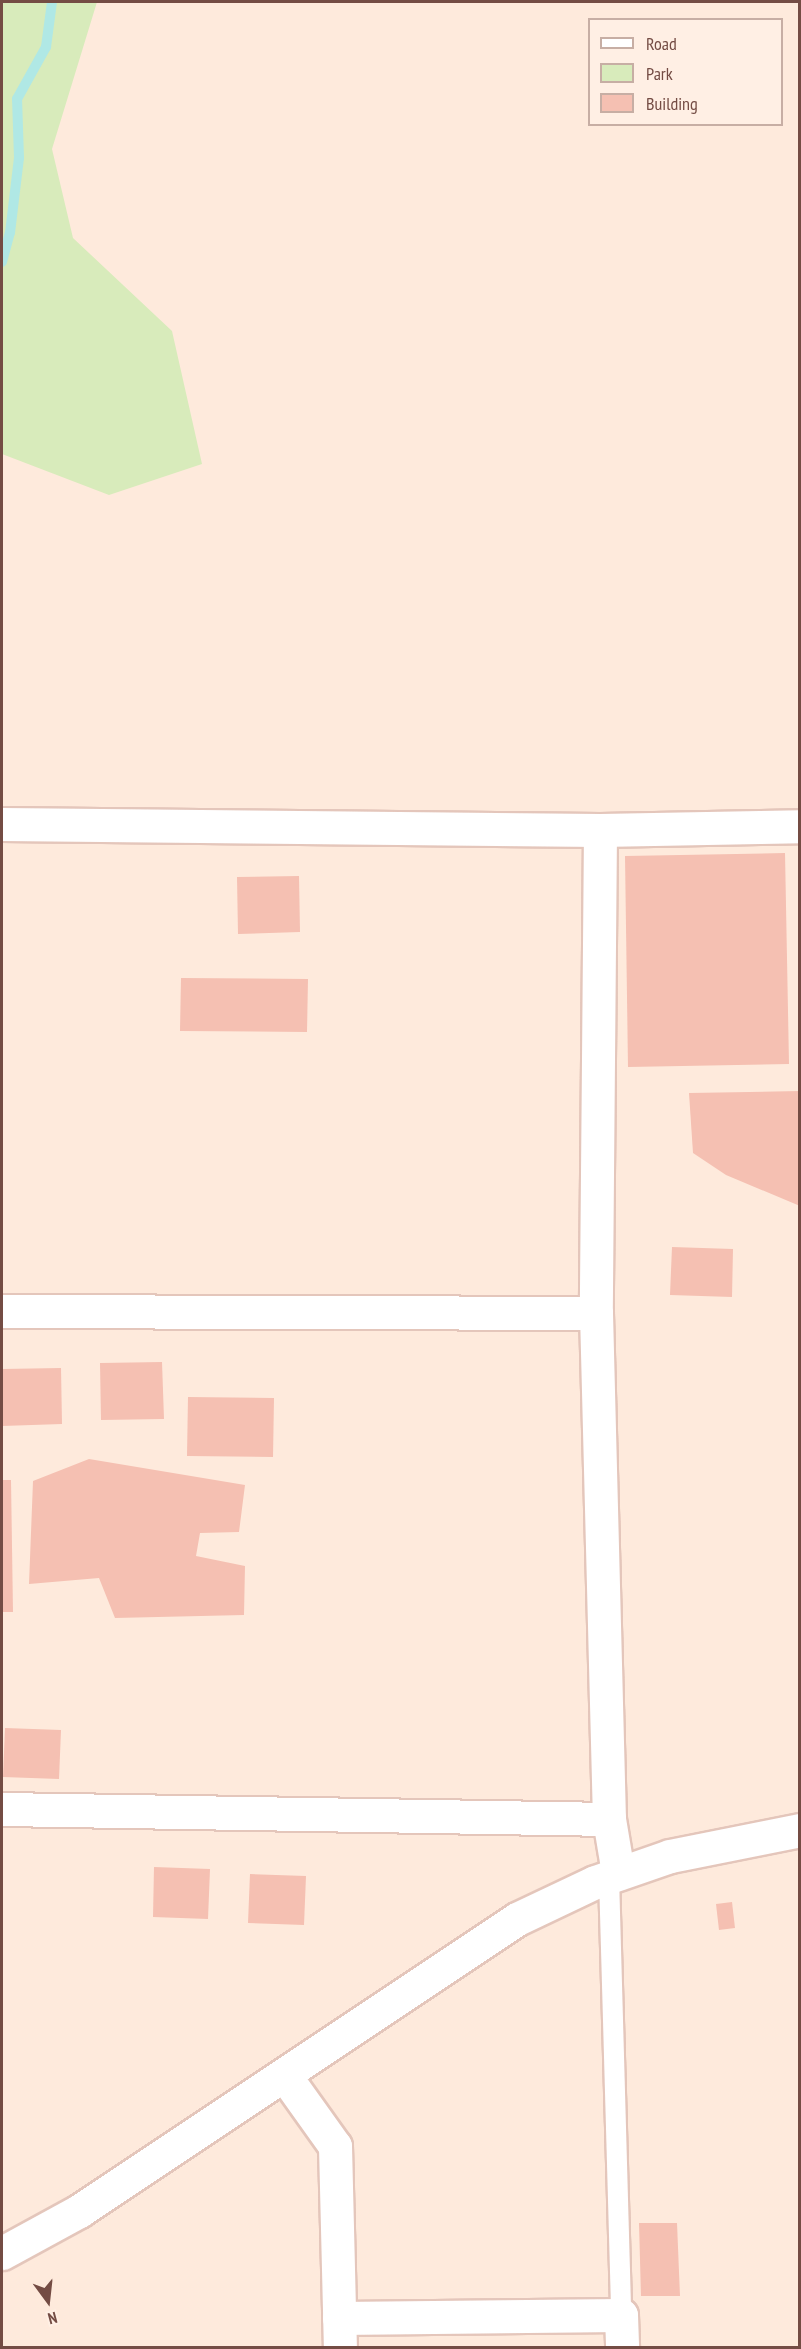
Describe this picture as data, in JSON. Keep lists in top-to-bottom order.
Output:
{
  "legend": ["Road", "Park", "Building"],
  "north": "bottom"
}
